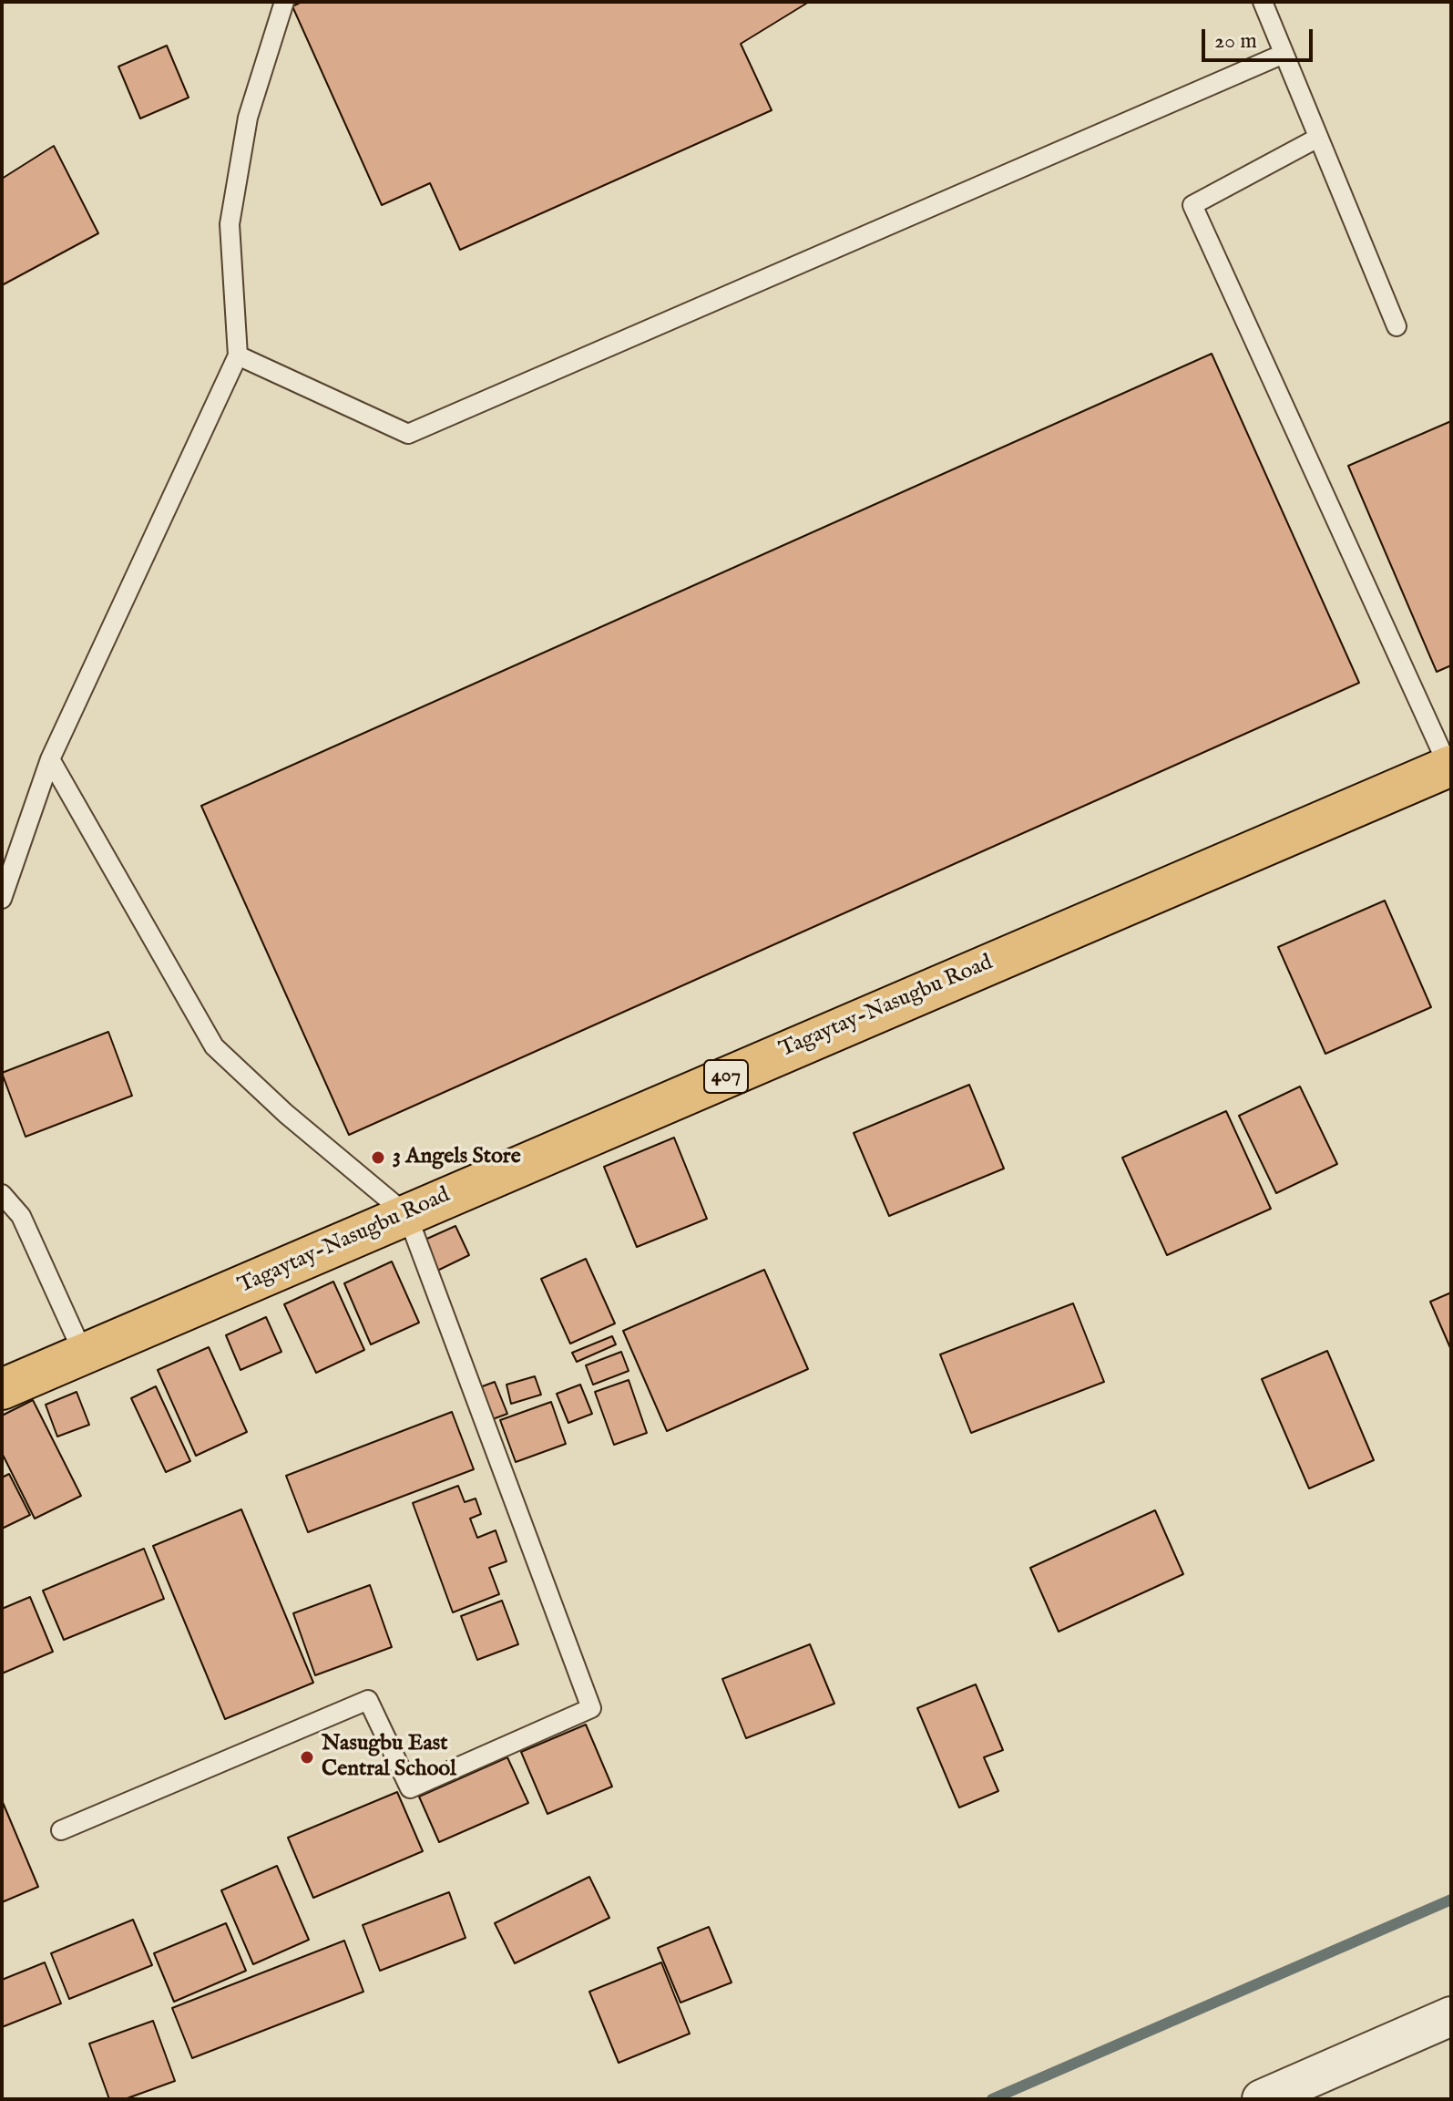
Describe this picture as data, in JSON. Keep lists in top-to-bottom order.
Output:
{
  "streets": {
    "main road": ["Tagaytay-Nasugbu Road", "407"]
  },
  "places": ["3 Angels Store", "Nasugbu East Central School"],
  "scale_bar": "20 m"
}
